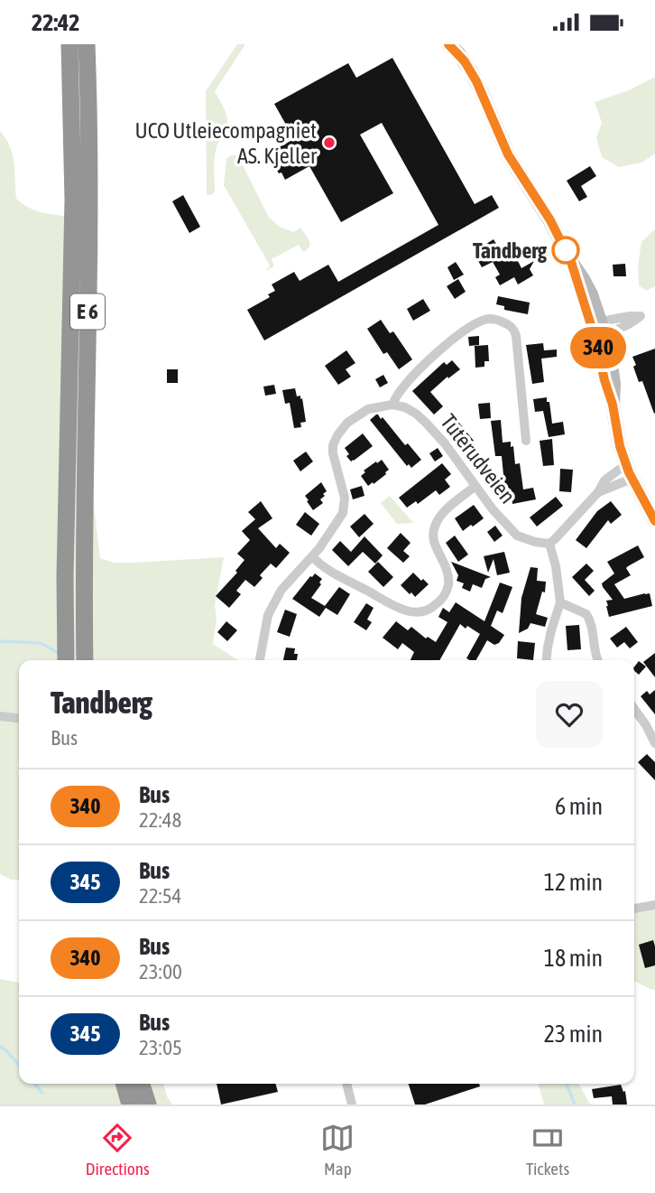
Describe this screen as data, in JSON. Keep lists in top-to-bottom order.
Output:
{
  "streets": {
    "highway": ["E 6"],
    "street": ["Tuterudveien"]
  },
  "places": ["UCO Utleiecompagniet AS. Kjeller", "Tandberg"],
  "lines": ["bus line 340"],
  "page": {
    "status": "22:42",
    "on_map": "340",
    "heading": ["Tandberg", "Bus"],
    "list": [
      {
        "mark": "340",
        "name": "Bus",
        "note": "22:48",
        "value": "6 min"
      },
      {
        "mark": "345",
        "name": "Bus",
        "note": "22:54",
        "value": "12 min"
      },
      {
        "mark": "340",
        "name": "Bus",
        "note": "23:00",
        "value": "18 min"
      },
      {
        "mark": "345",
        "name": "Bus",
        "note": "23:05",
        "value": "23 min"
      }
    ],
    "tabs": ["Directions", "Map", "Tickets"]
  }
}
